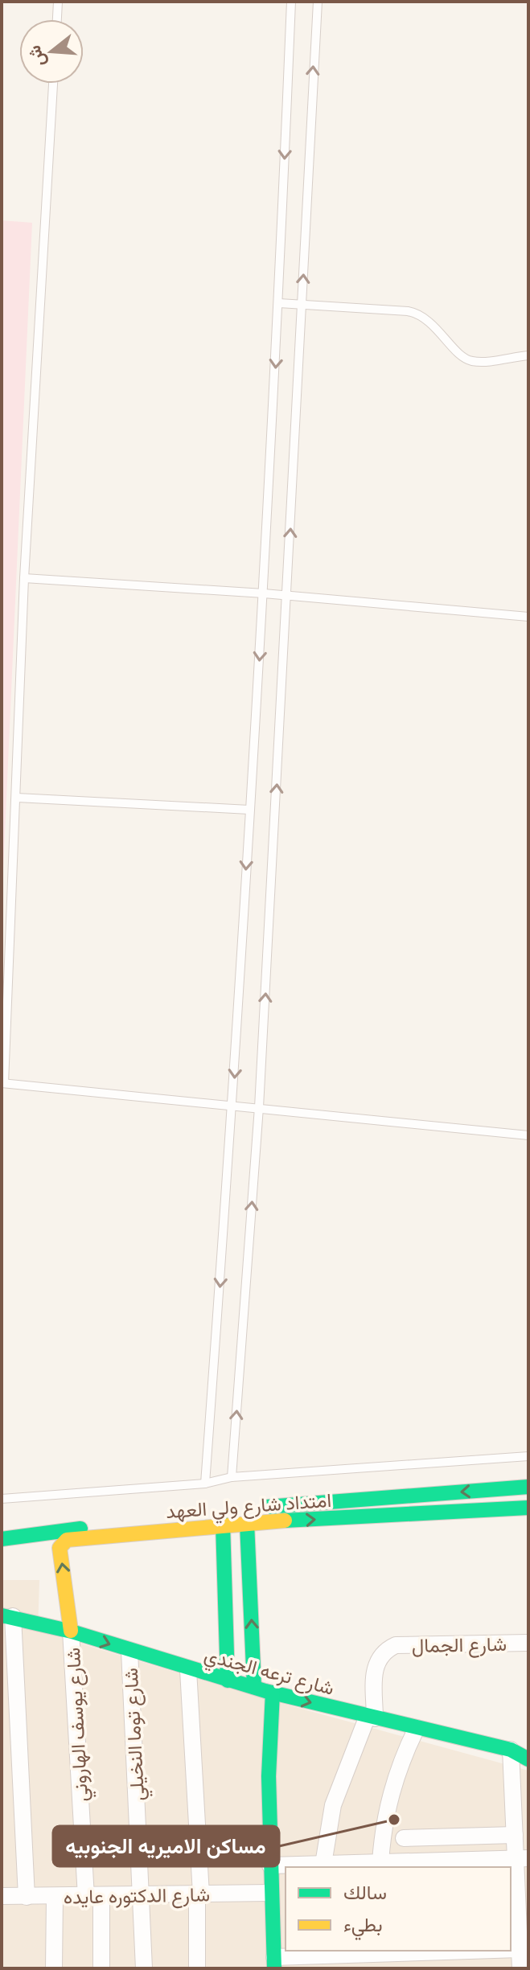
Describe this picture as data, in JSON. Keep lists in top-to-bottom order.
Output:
{
  "streets": {
    "main road": ["امتداد شارع ولي العهد", "شارع ترعه الجندي"],
    "street": [
      "شارع الجمال",
      "شارع يوسف الهاروني",
      "شارع توما النخيلي",
      "شارع الدكتوره عايده"
    ]
  },
  "crossings": [
    ["شارع الجمال", "شارع ترعه الجندي"],
    ["شارع ترعه الجندي", "شارع يوسف الهاروني"],
    ["شارع ترعه الجندي", "شارع توما النخيلي"],
    ["شارع يوسف الهاروني", "شارع الدكتوره عايده"],
    ["شارع توما النخيلي", "شارع الدكتوره عايده"]
  ],
  "places": ["مساكن الاميريه الجنوبيه"],
  "legend": ["سالك", "بطيء"],
  "north": "left"
}
